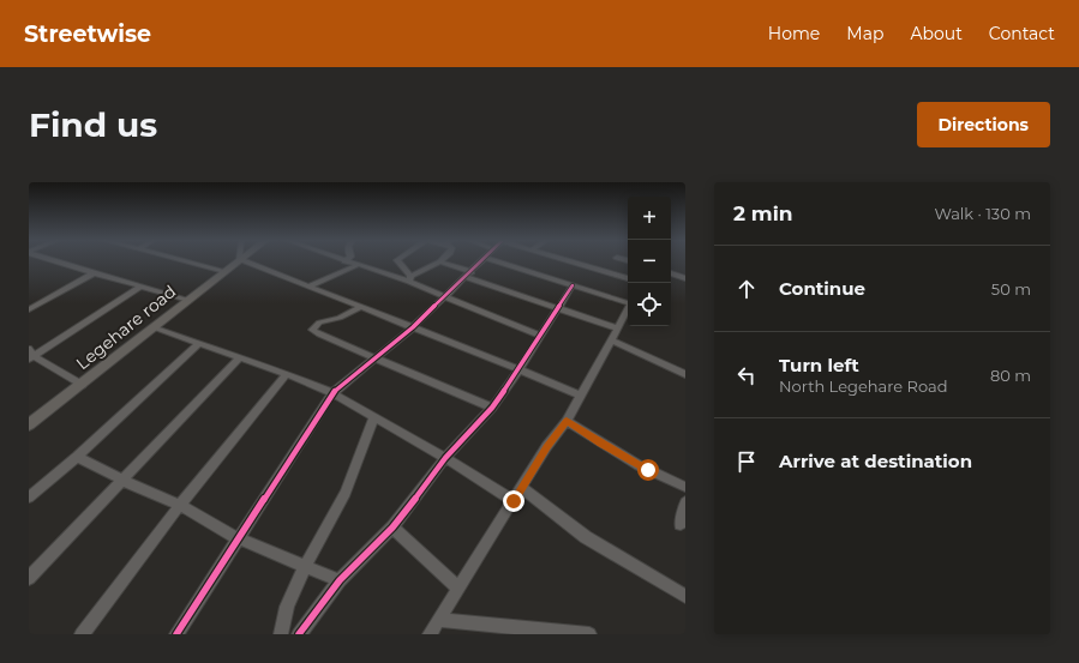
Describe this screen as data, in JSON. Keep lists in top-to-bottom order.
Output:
{
  "streets": {
    "main road": ["Legehare road"]
  },
  "page": {
    "header": "Streetwise",
    "nav": [
      "Home",
      "Map",
      "About",
      "Contact"
    ],
    "buttons": "Directions",
    "title": "Find us",
    "heading": ["2 min", "Walk · 130 m"],
    "map_buttons": ["+", "−"],
    "list": [
      ["Continue", "50 m"],
      ["Turn left", "North Legehare Road", "80 m"],
      "Arrive at destination"
    ]
  }
}
